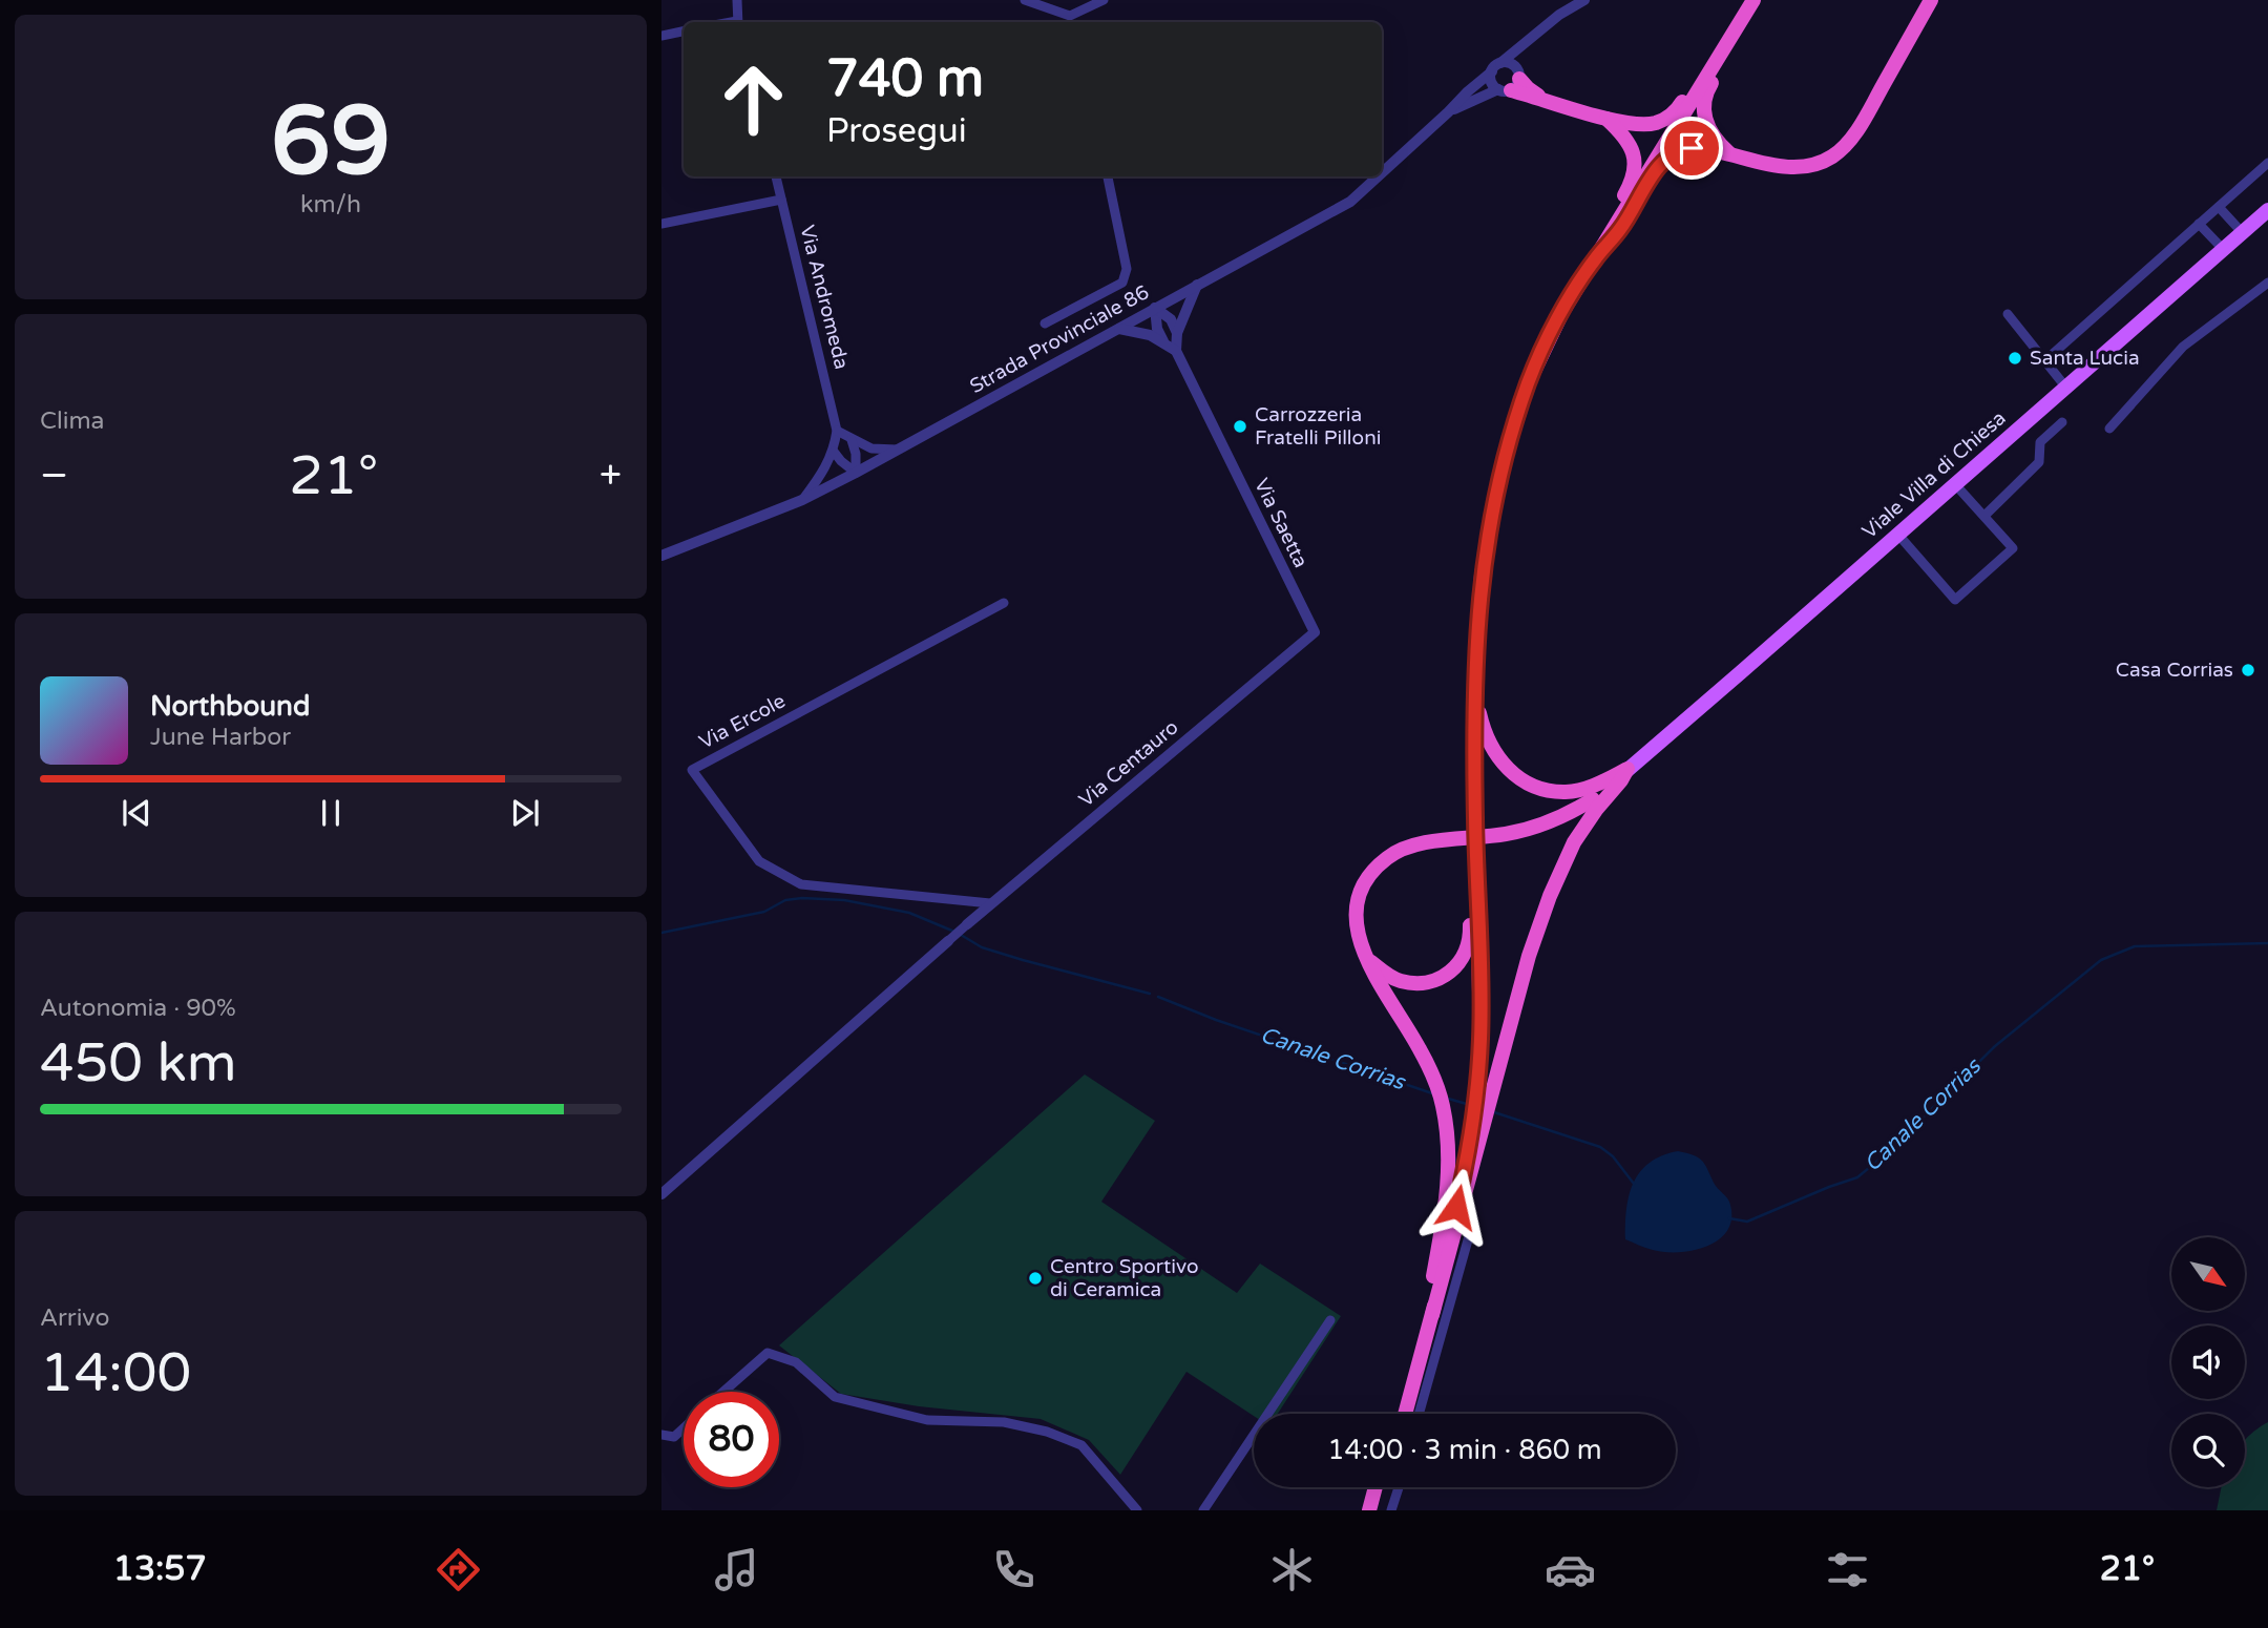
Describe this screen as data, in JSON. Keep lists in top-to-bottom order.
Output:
{
  "streets": {
    "main road": ["Viale Villa di Chiesa"],
    "street": [
      "Via Andromeda",
      "Strada Provinciale 86",
      "Via Saetta",
      "Via Ercole",
      "Via Centauro"
    ]
  },
  "crossings": [
    ["Via Andromeda", "Strada Provinciale 86"],
    ["Strada Provinciale 86", "Via Saetta"],
    ["Via Saetta", "Via Centauro"],
    ["Via Ercole", "Via Centauro"]
  ],
  "water": ["Canale Corrias"],
  "places": [
    "Santa Lucia",
    "Carrozzeria Fratelli Pilloni",
    "Casa Corrias",
    "Centro Sportivo di Ceramica"
  ],
  "north": "bottom right",
  "page": {
    "tile": [
      ["69", "km/h"],
      "Clima",
      ["Autonomia · 90%", "450 km"],
      ["Arrivo", "14:00"]
    ],
    "turn": ["740 m", "Prosegui"],
    "heat": ["−", "21°", "+"],
    "song": ["Northbound", "June Harbor"],
    "limit": "80",
    "trip": "14:00 · 3 min · 860 m",
    "tabs": ["13:57", "21°"]
  }
}
